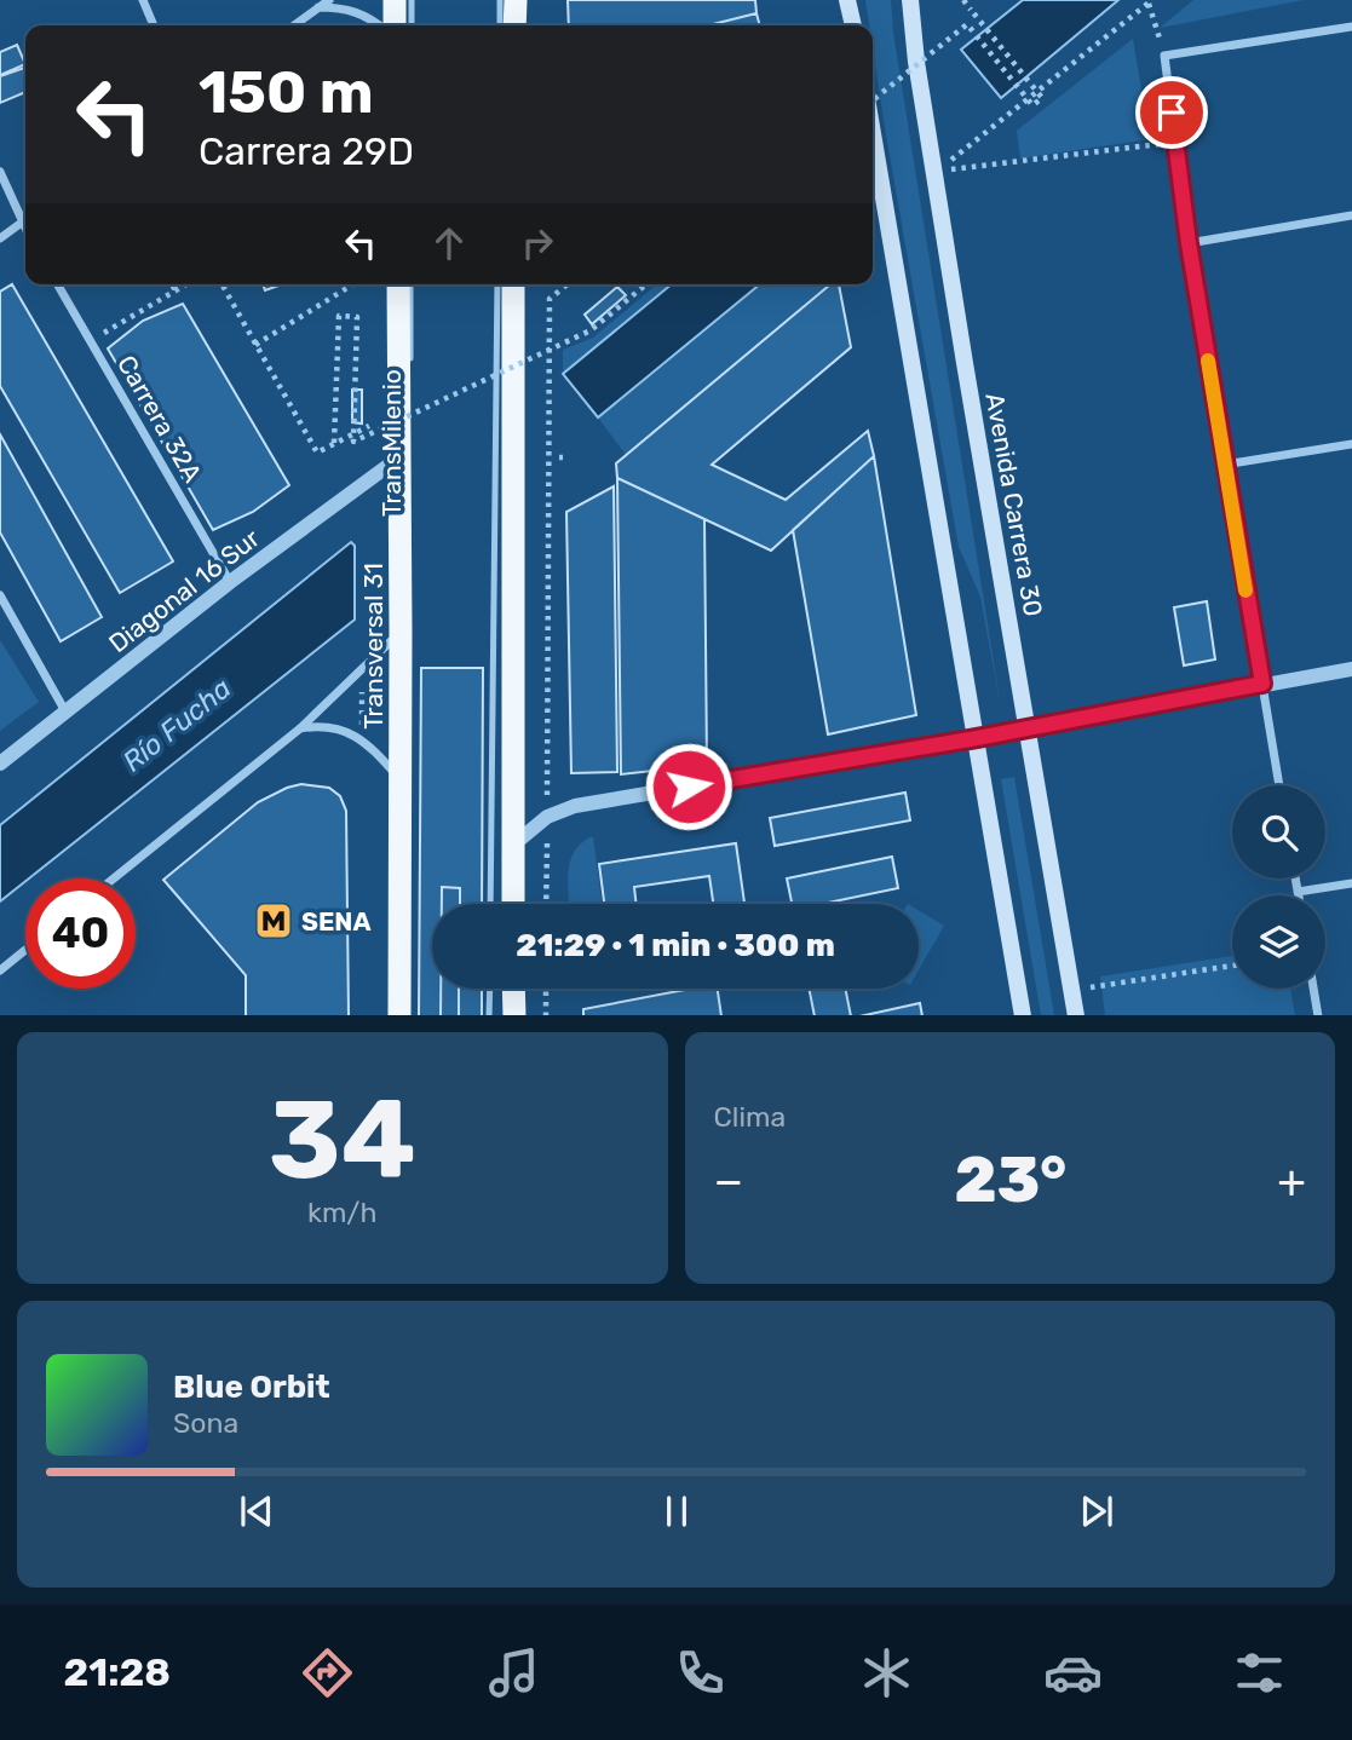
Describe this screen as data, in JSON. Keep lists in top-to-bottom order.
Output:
{
  "streets": {
    "highway": ["Transversal 31"],
    "main road": ["Avenida Carrera 30"],
    "street": ["Carrera 32A", "Diagonal 16 Sur"],
    "lane": ["TransMilenio"]
  },
  "crossings": [
    ["Carrera 32A", "Diagonal 16 Sur"],
    ["Diagonal 16 Sur", "Transversal 31"]
  ],
  "water": ["Río Fucha"],
  "places": {
    "metro station": ["SENA"]
  },
  "page": {
    "turn": ["150 m", "Carrera 29D"],
    "limit": "40",
    "trip": "21:29 · 1 min · 300 m",
    "tile": [
      ["34", "km/h"],
      "Clima"
    ],
    "heat": ["−", "23°", "+"],
    "song": ["Blue Orbit", "Sona"],
    "tabs": "21:28"
  }
}
